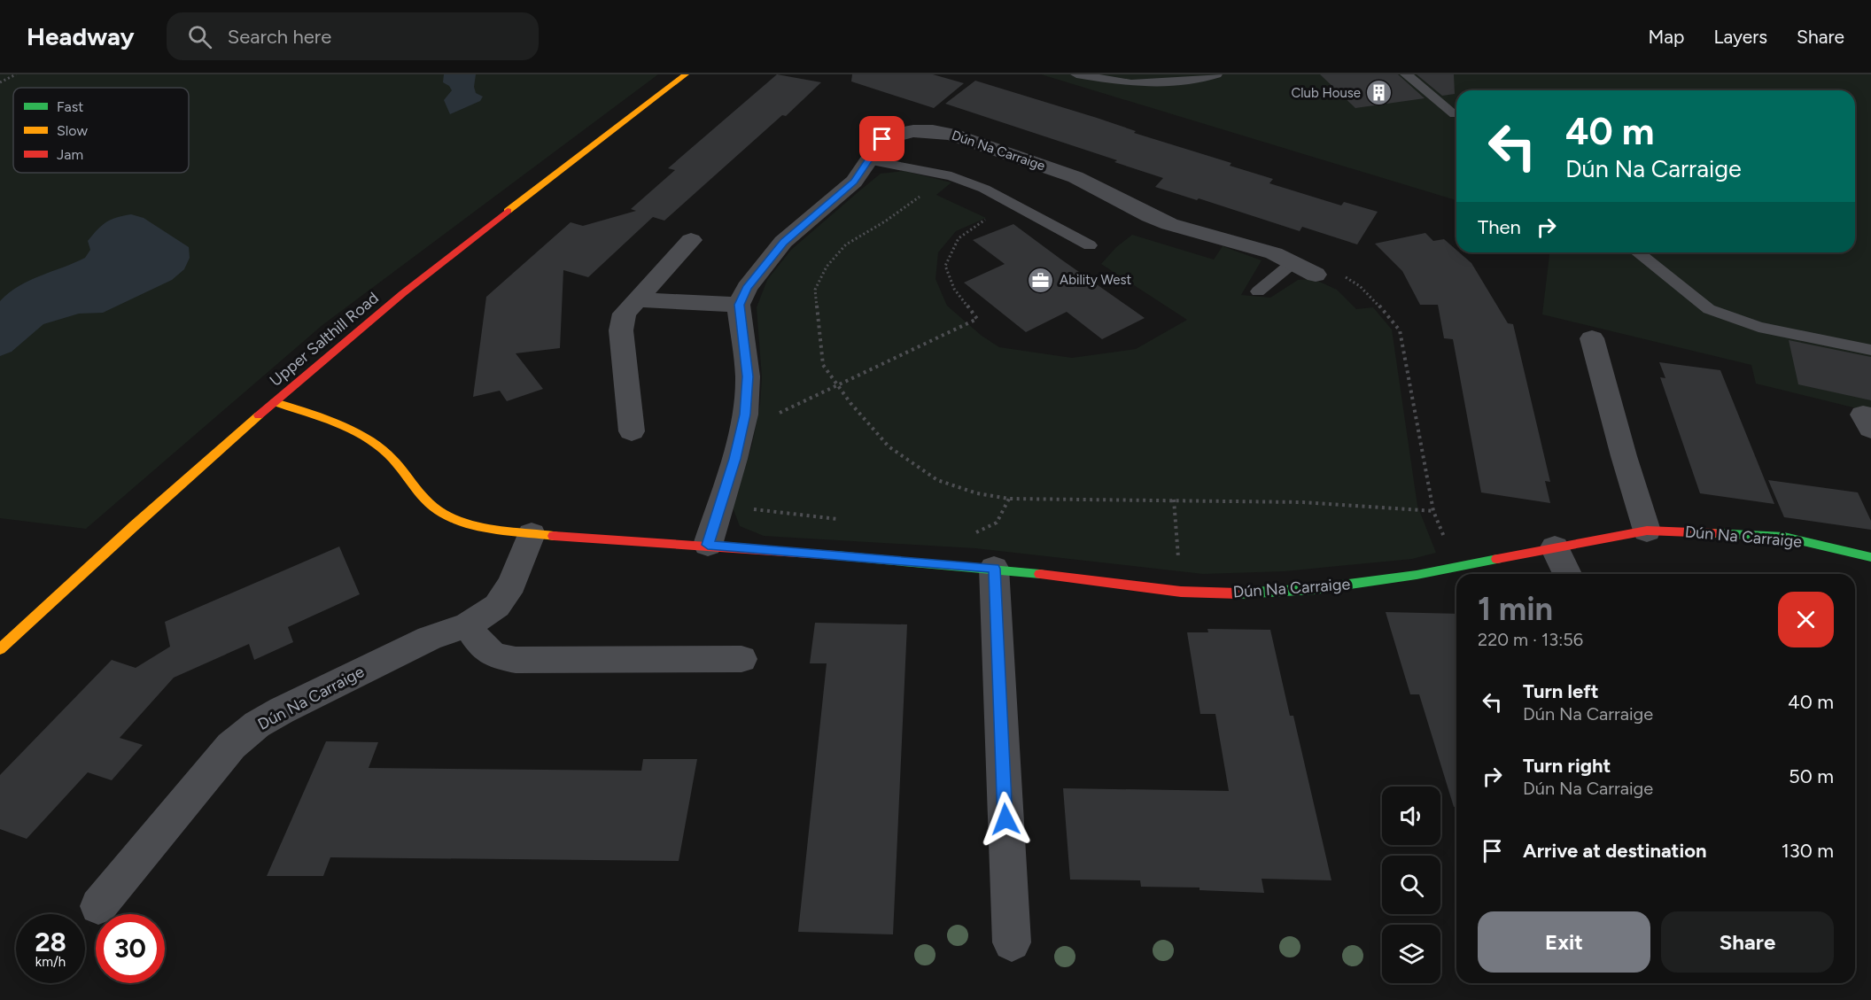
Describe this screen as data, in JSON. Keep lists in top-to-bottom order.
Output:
{
  "streets": {
    "street": ["Dún Na Carraige", "Upper Salthill Road"]
  },
  "crossings": [
    ["Dún Na Carraige", "Upper Salthill Road"]
  ],
  "places": {
    "building": ["Club House"],
    "office": ["Ability West"]
  },
  "legend": ["Fast", "Slow", "Jam"],
  "page": {
    "header": "Headway",
    "search": "Search here",
    "nav": ["Map", "Layers", "Share"],
    "turn": ["40 m", "Dún Na Carraige"],
    "then": "Then",
    "heading": ["1 min", "220 m · 13:56"],
    "list": [
      {
        "name": "Turn left",
        "note": "Dún Na Carraige",
        "value": "40 m"
      },
      {
        "name": "Turn right",
        "note": "Dún Na Carraige",
        "value": "50 m"
      },
      {
        "name": "Arrive at destination",
        "value": "130 m"
      }
    ],
    "buttons": ["Exit", "Share"],
    "speed": "28 km/h",
    "limit": "30"
  }
}
